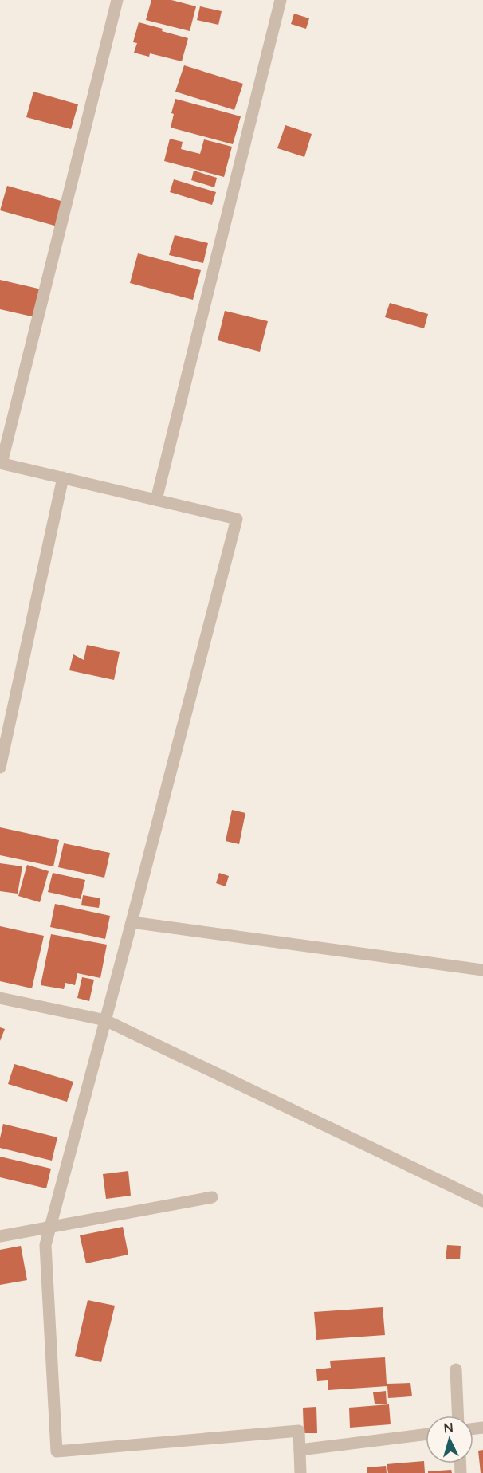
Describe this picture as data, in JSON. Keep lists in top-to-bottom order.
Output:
{
  "north": "top"
}
